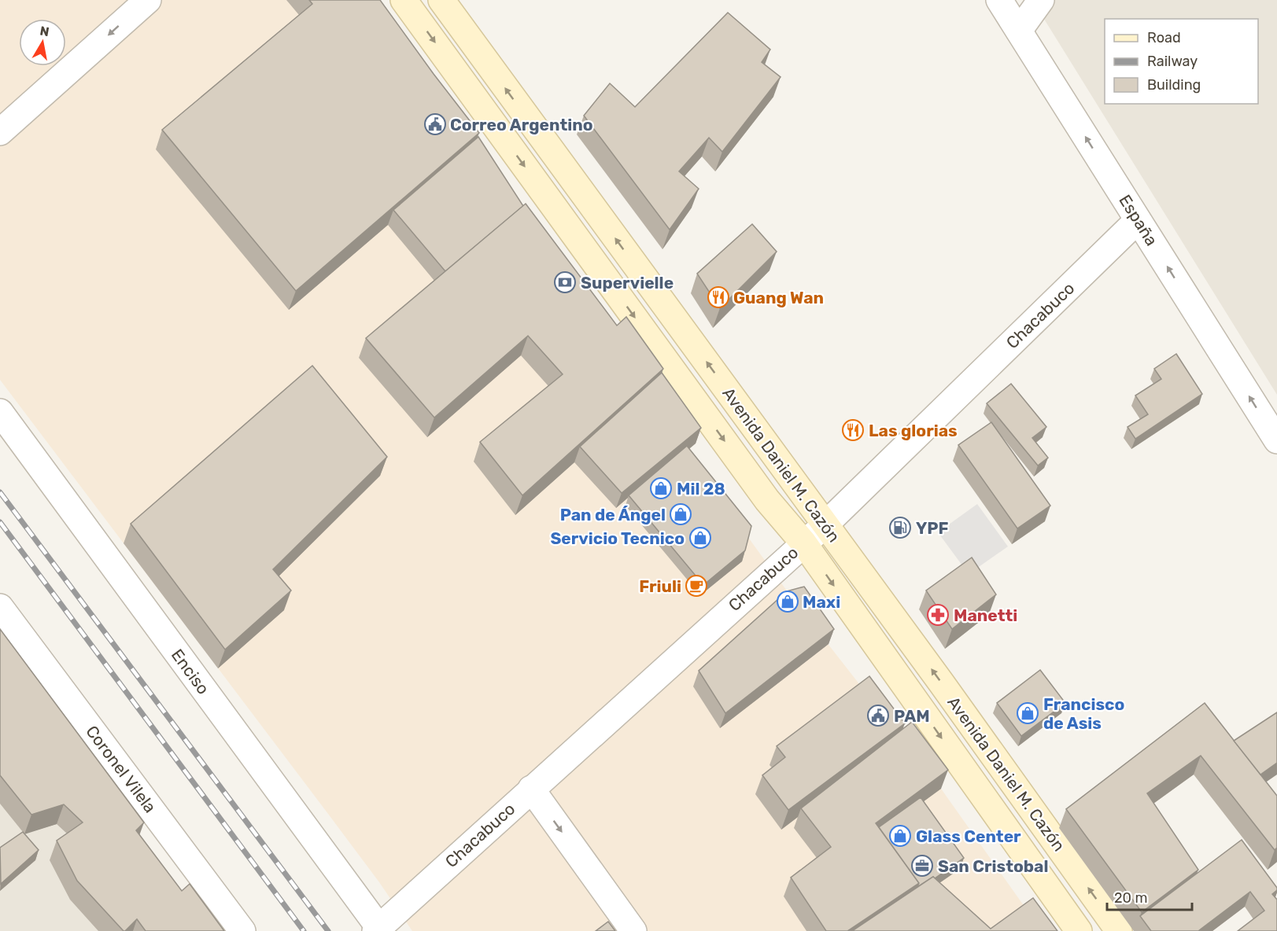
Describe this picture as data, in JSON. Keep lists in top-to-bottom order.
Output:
{
  "streets": {
    "main road": ["Avenida Daniel M. Cazón"],
    "street": [
      "España",
      "Chacabuco",
      "Enciso",
      "Coronel Vilela"
    ]
  },
  "crossings": [
    ["España", "Chacabuco"],
    ["Chacabuco", "Avenida Daniel M. Cazón"],
    ["Chacabuco", "Enciso"]
  ],
  "one_way": ["España"],
  "places": {
    "public building": ["Correo Argentino", "PAM"],
    "bank": ["Supervielle"],
    "restaurant": ["Guang Wan", "Las glorias"],
    "shop": [
      "Mil 28",
      "Pan de Ángel",
      "Servicio Tecnico",
      "Maxi",
      "Francisco de Asis",
      "Glass Center"
    ],
    "fuel station": ["YPF"],
    "cafe": ["Friuli"],
    "pharmacy": ["Manetti"],
    "office": ["San Cristobal"]
  },
  "legend": ["Road", "Railway", "Building"],
  "scale_bar": "20 m",
  "north": "top"
}
